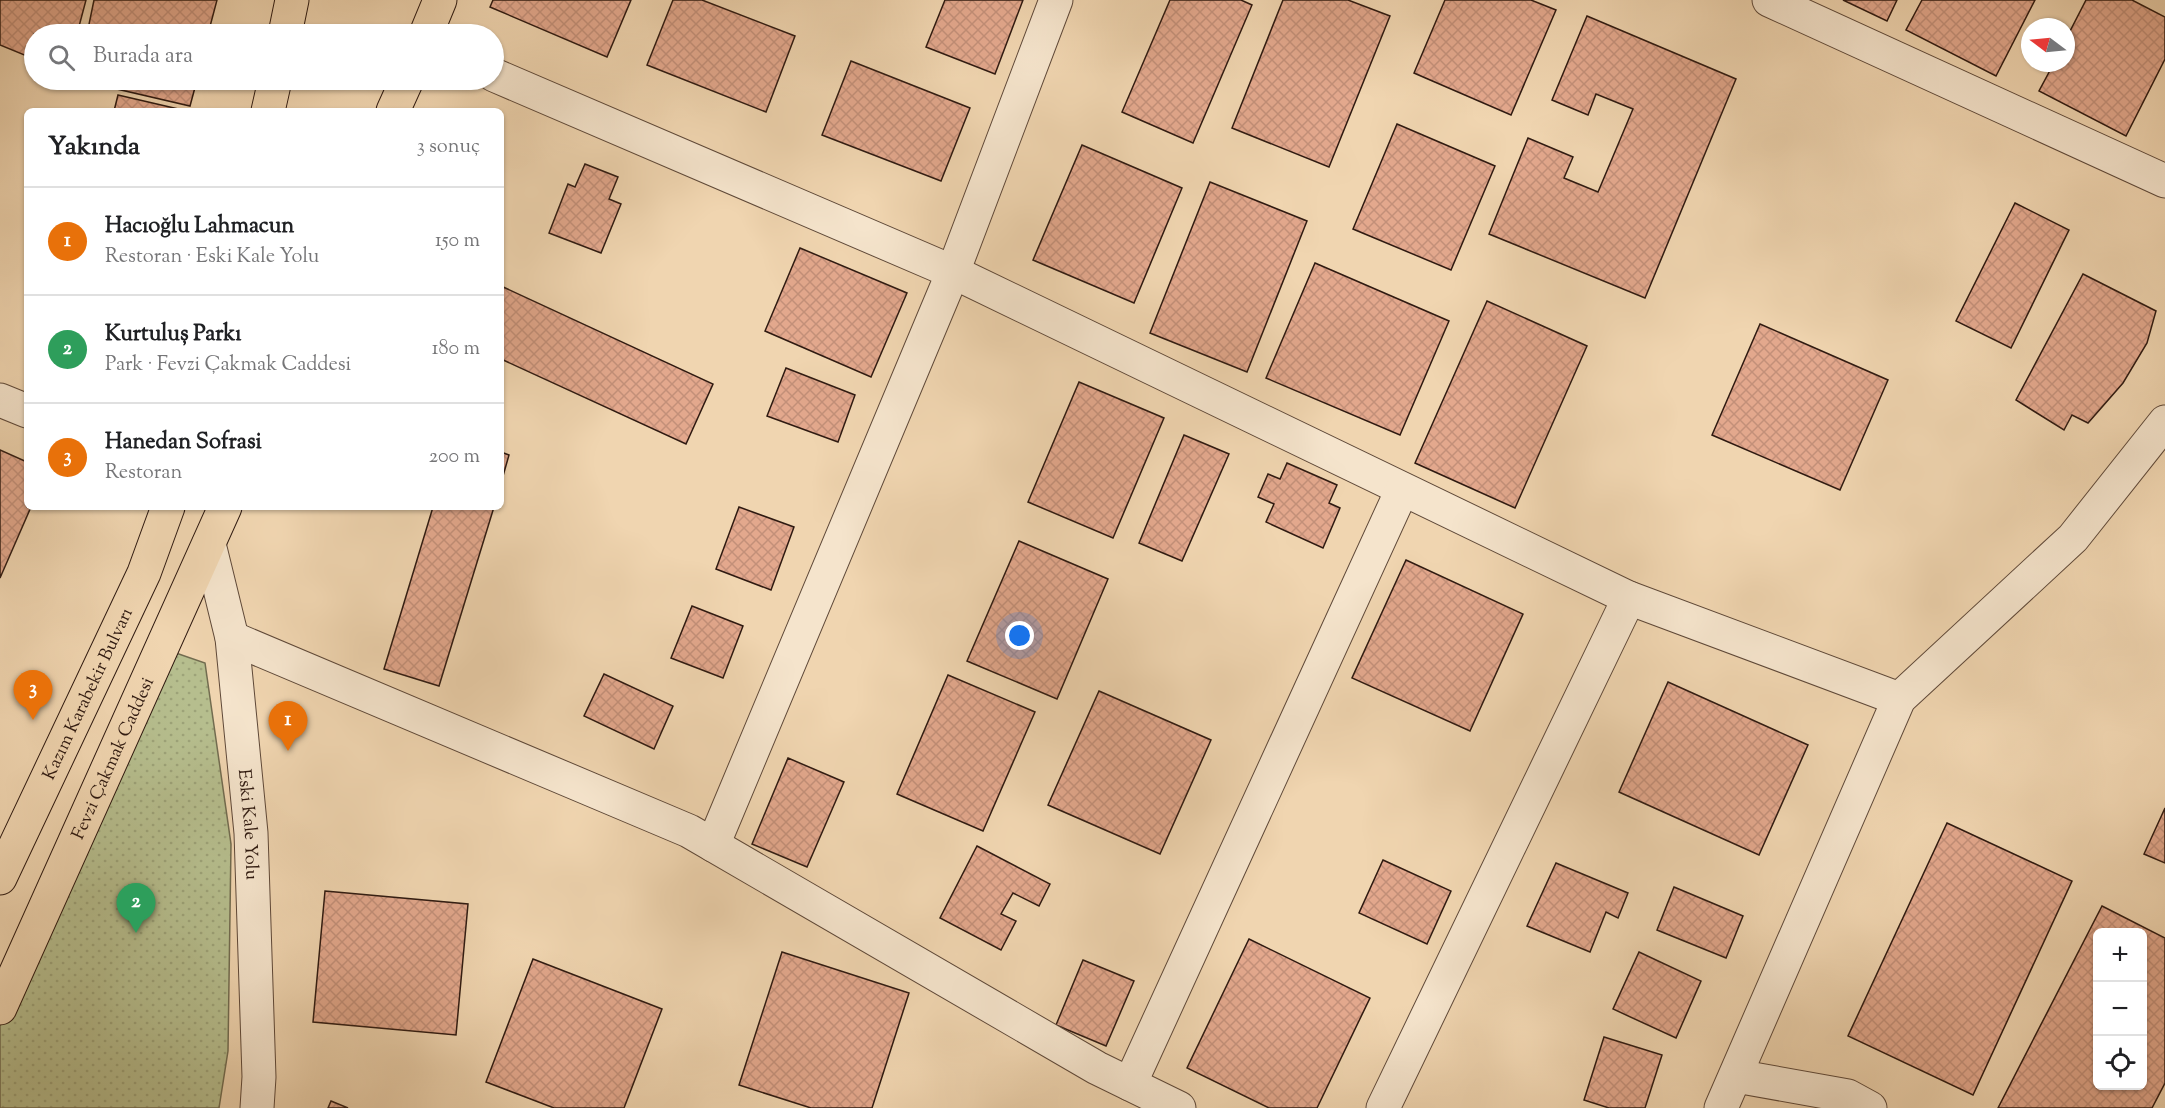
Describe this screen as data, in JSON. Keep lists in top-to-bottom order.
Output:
{
  "streets": {
    "main road": ["Kazım Karabekir Bulvarı", "Fevzi Çakmak Caddesi"],
    "street": ["Eski Kale Yolu"]
  },
  "crossings": [
    ["Fevzi Çakmak Caddesi", "Eski Kale Yolu"]
  ],
  "north": "left",
  "page": {
    "search": "Burada ara",
    "heading": ["Yakında", "3 sonuç"],
    "list": [
      {
        "mark": "1",
        "name": "Hacıoğlu Lahmacun",
        "note": "Restoran · Eski Kale Yolu",
        "value": "150 m"
      },
      {
        "mark": "2",
        "name": "Kurtuluş Parkı",
        "note": "Park · Fevzi Çakmak Caddesi",
        "value": "180 m"
      },
      {
        "mark": "3",
        "name": "Hanedan Sofrasi",
        "note": "Restoran",
        "value": "200 m"
      }
    ],
    "pins": ["3", "1", "2"],
    "map_buttons": ["+", "−"]
  }
}
